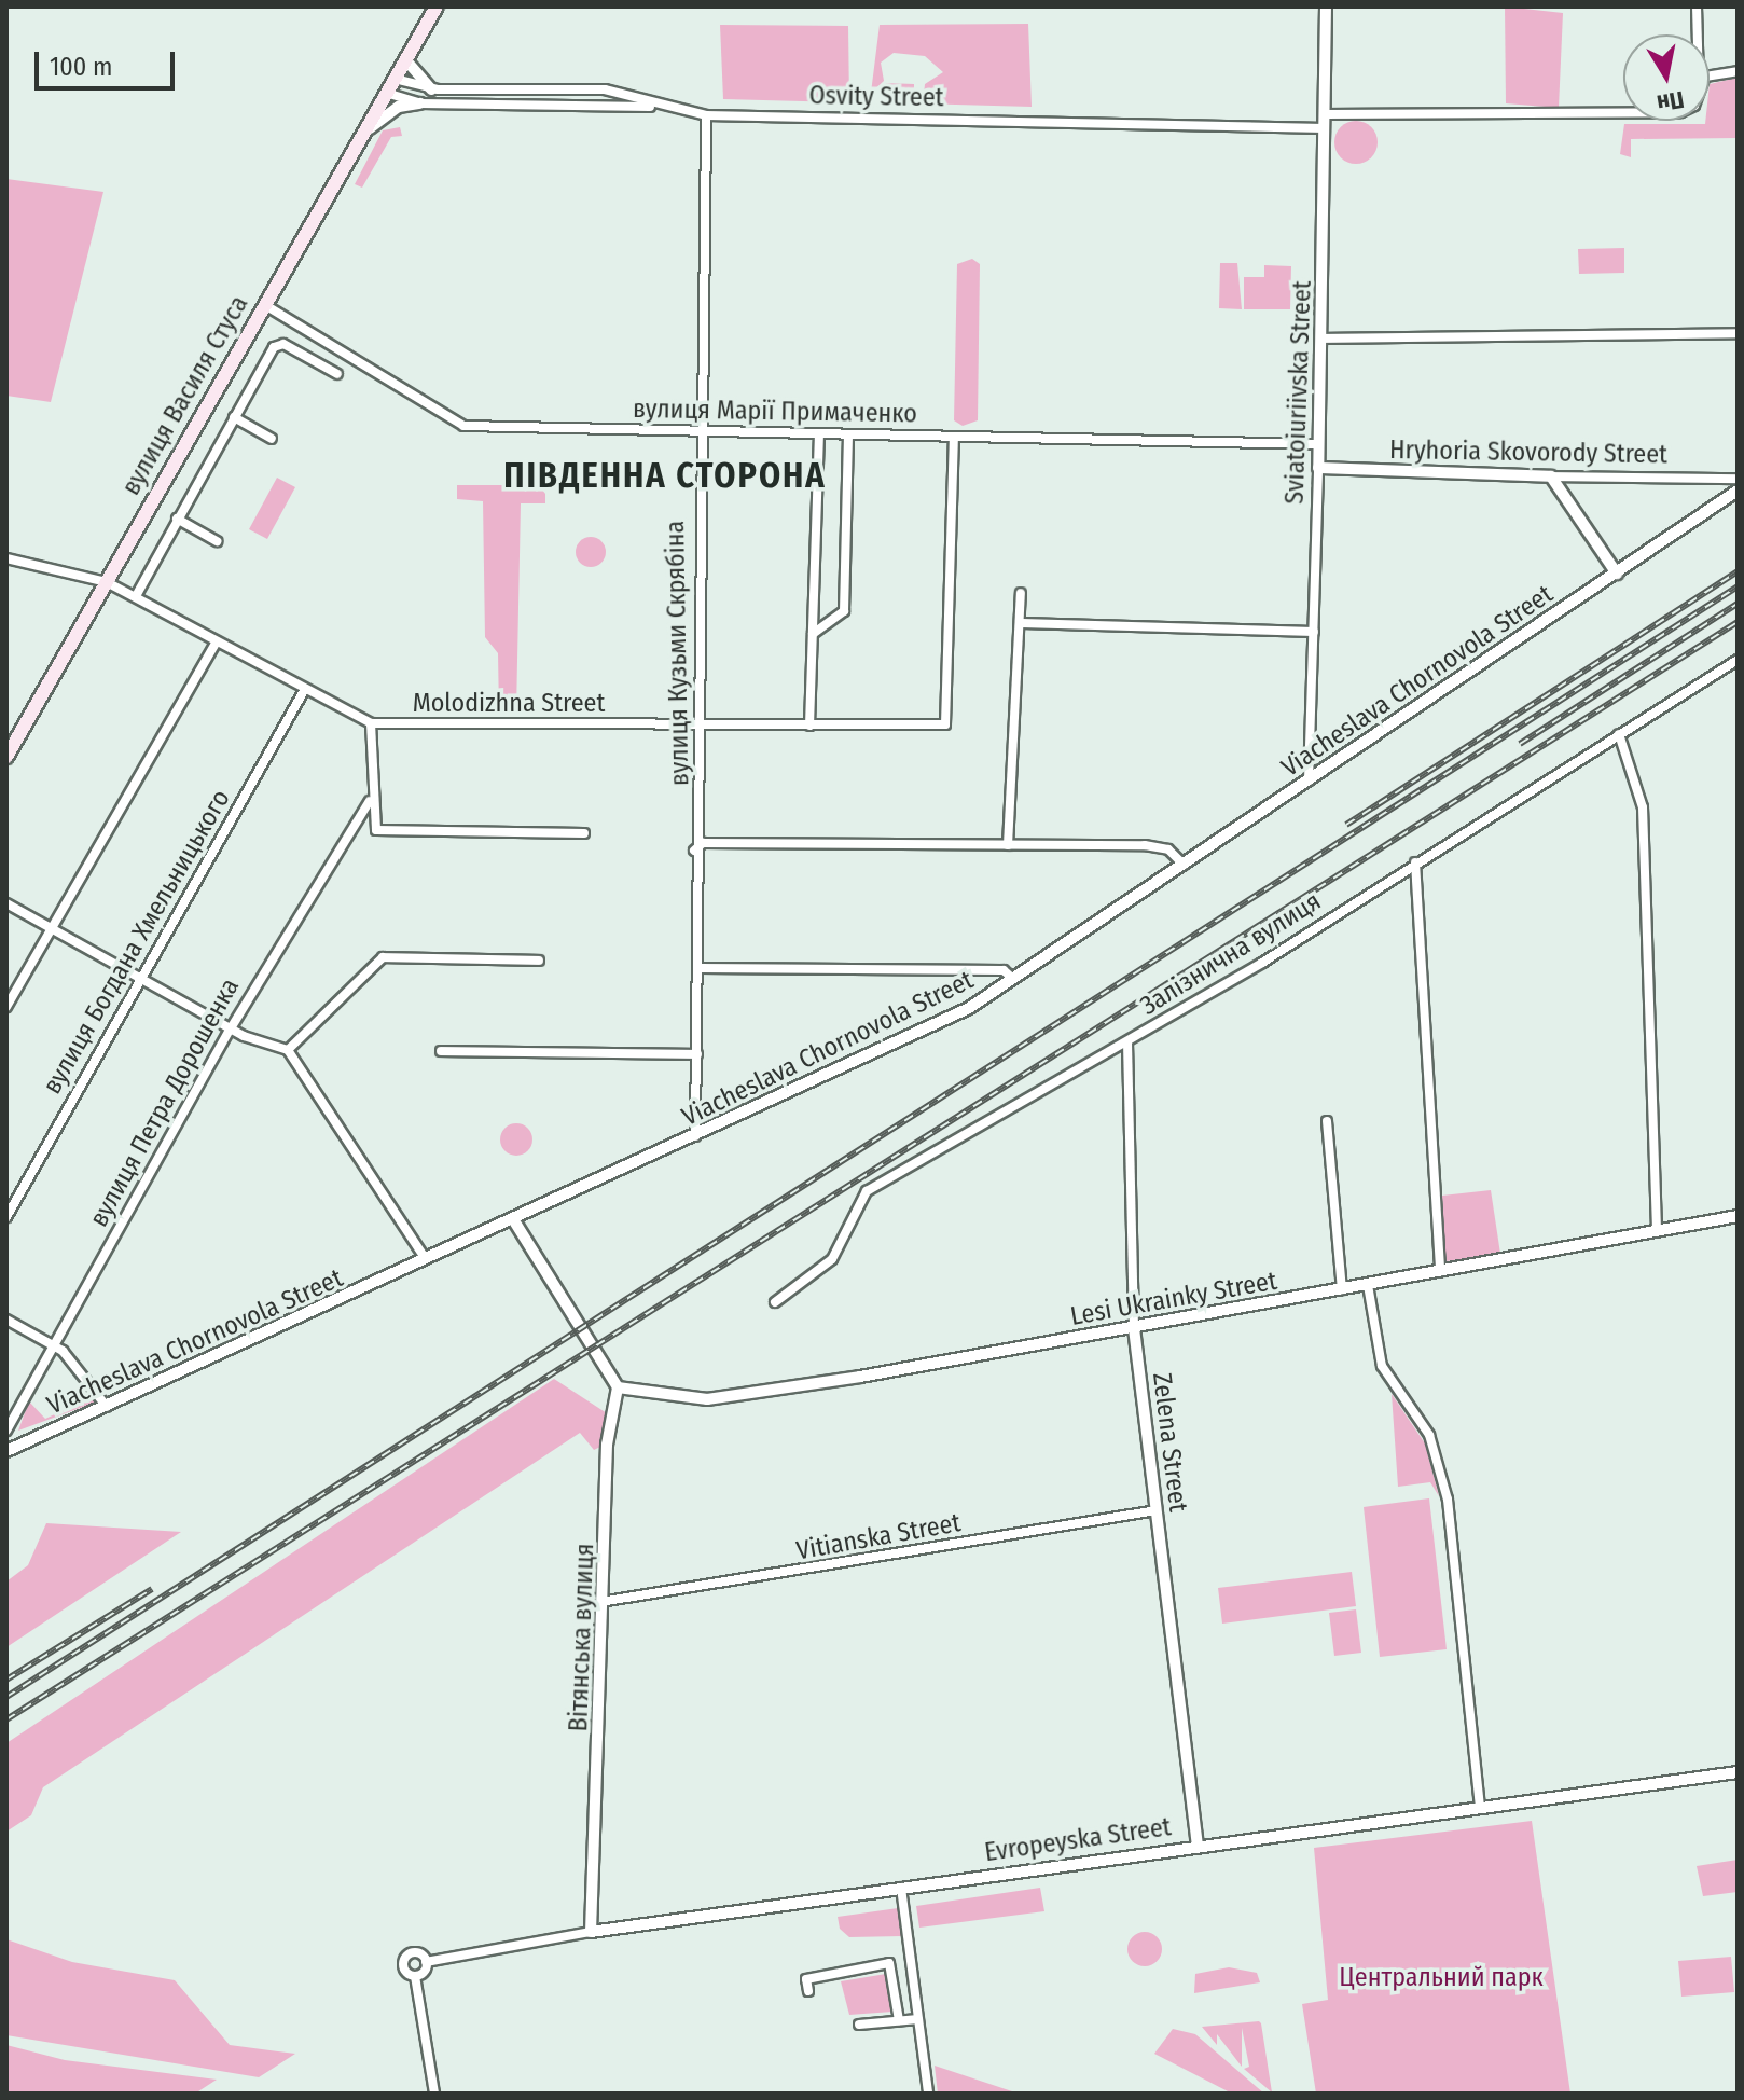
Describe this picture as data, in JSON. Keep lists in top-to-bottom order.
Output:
{
  "streets": {
    "main road": ["вулиця Василя Стуса"],
    "street": [
      "Osvity Street",
      "Sviatoiuriivska Street",
      "вулиця Марії Примаченко",
      "Hryhoria Skovorody Street",
      "вулиця Кузьми Скрябіна",
      "Viacheslava Chornovola Street",
      "Molodizhna Street",
      "вулиця Богдана Хмельницького",
      "Залізнична вулиця",
      "вулиця Петра Дорошенка",
      "Lesi Ukrainky Street",
      "Zelena Street",
      "Vitianska Street",
      "Вітянська вулиця",
      "Evropeyska Street"
    ]
  },
  "crossings": [
    ["Osvity Street", "Sviatoiuriivska Street"],
    ["Osvity Street", "вулиця Василя Стуса"],
    ["Osvity Street", "вулиця Кузьми Скрябіна"],
    ["Sviatoiuriivska Street", "вулиця Марії Примаченко"],
    ["Sviatoiuriivska Street", "Hryhoria Skovorody Street"],
    ["Sviatoiuriivska Street", "Viacheslava Chornovola Street"],
    ["вулиця Василя Стуса", "вулиця Марії Примаченко"],
    ["вулиця Василя Стуса", "Molodizhna Street"],
    ["вулиця Марії Примаченко", "вулиця Кузьми Скрябіна"],
    ["вулиця Марії Примаченко", "Molodizhna Street"],
    ["вулиця Кузьми Скрябіна", "Viacheslava Chornovola Street"],
    ["вулиця Кузьми Скрябіна", "Molodizhna Street"],
    ["Molodizhna Street", "вулиця Богдана Хмельницького"],
    ["Залізнична вулиця", "Zelena Street"],
    ["Lesi Ukrainky Street", "Zelena Street"],
    ["Lesi Ukrainky Street", "Вітянська вулиця"],
    ["Zelena Street", "Vitianska Street"],
    ["Zelena Street", "Evropeyska Street"],
    ["Vitianska Street", "Вітянська вулиця"],
    ["Вітянська вулиця", "Evropeyska Street"]
  ],
  "districts": ["ПІВДЕННА СТОРОНА"],
  "parks": ["Центральний парк"],
  "scale_bar": "100 m",
  "north": "bottom"
}
